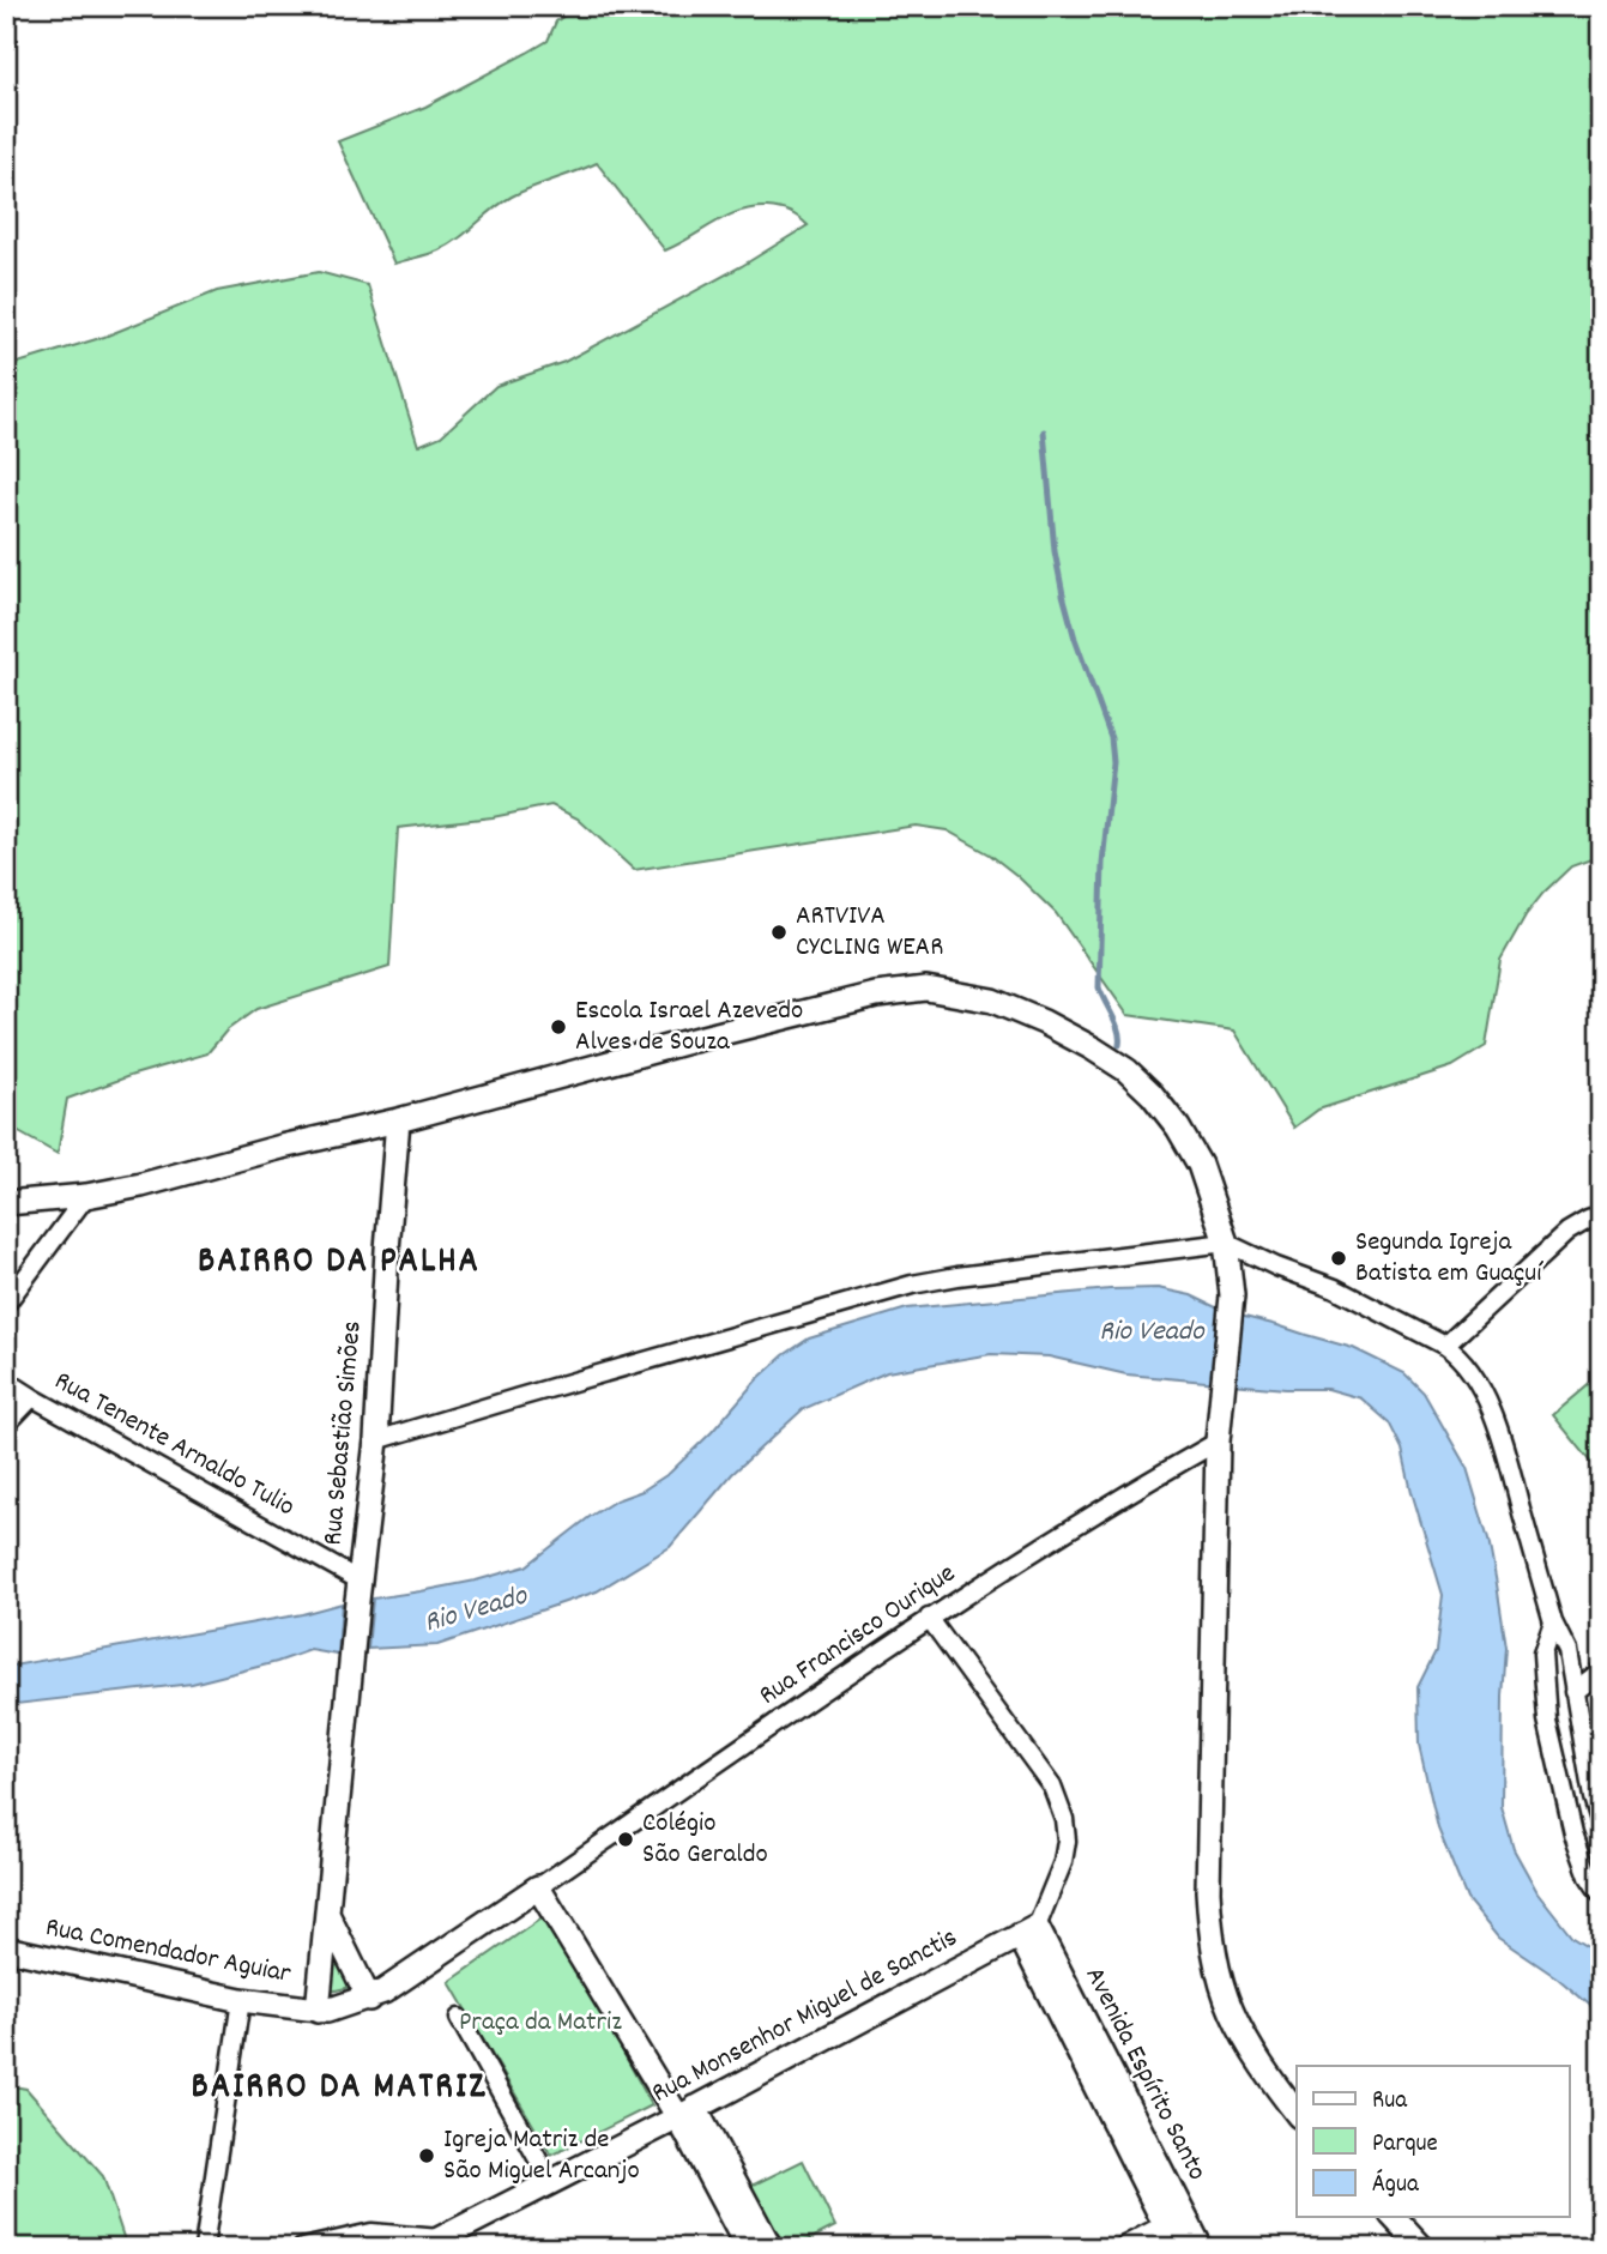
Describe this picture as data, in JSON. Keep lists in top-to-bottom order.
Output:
{
  "streets": {
    "street": [
      "Rua Sebastião Simões",
      "Rua Tenente Arnaldo Tulio",
      "Rua Francisco Ourique",
      "Rua Comendador Aguiar",
      "Rua Monsenhor Miguel de Sanctis",
      "Avenida Espírito Santo"
    ]
  },
  "crossings": [
    ["Rua Sebastião Simões", "Rua Tenente Arnaldo Tulio"],
    ["Rua Sebastião Simões", "Rua Comendador Aguiar"],
    ["Rua Monsenhor Miguel de Sanctis", "Avenida Espírito Santo"]
  ],
  "districts": ["BAIRRO DA PALHA", "BAIRRO DA MATRIZ"],
  "water": ["Rio Veado"],
  "parks": ["Praça da Matriz"],
  "places": [
    "ARTVIVA CYCLING WEAR",
    "Escola Israel Azevedo Alves de Souza",
    "Segunda Igreja Batista em Guaçuí",
    "Colégio São Geraldo",
    "Igreja Matriz de São Miguel Arcanjo"
  ],
  "legend": ["Rua", "Parque", "Água"]
}
